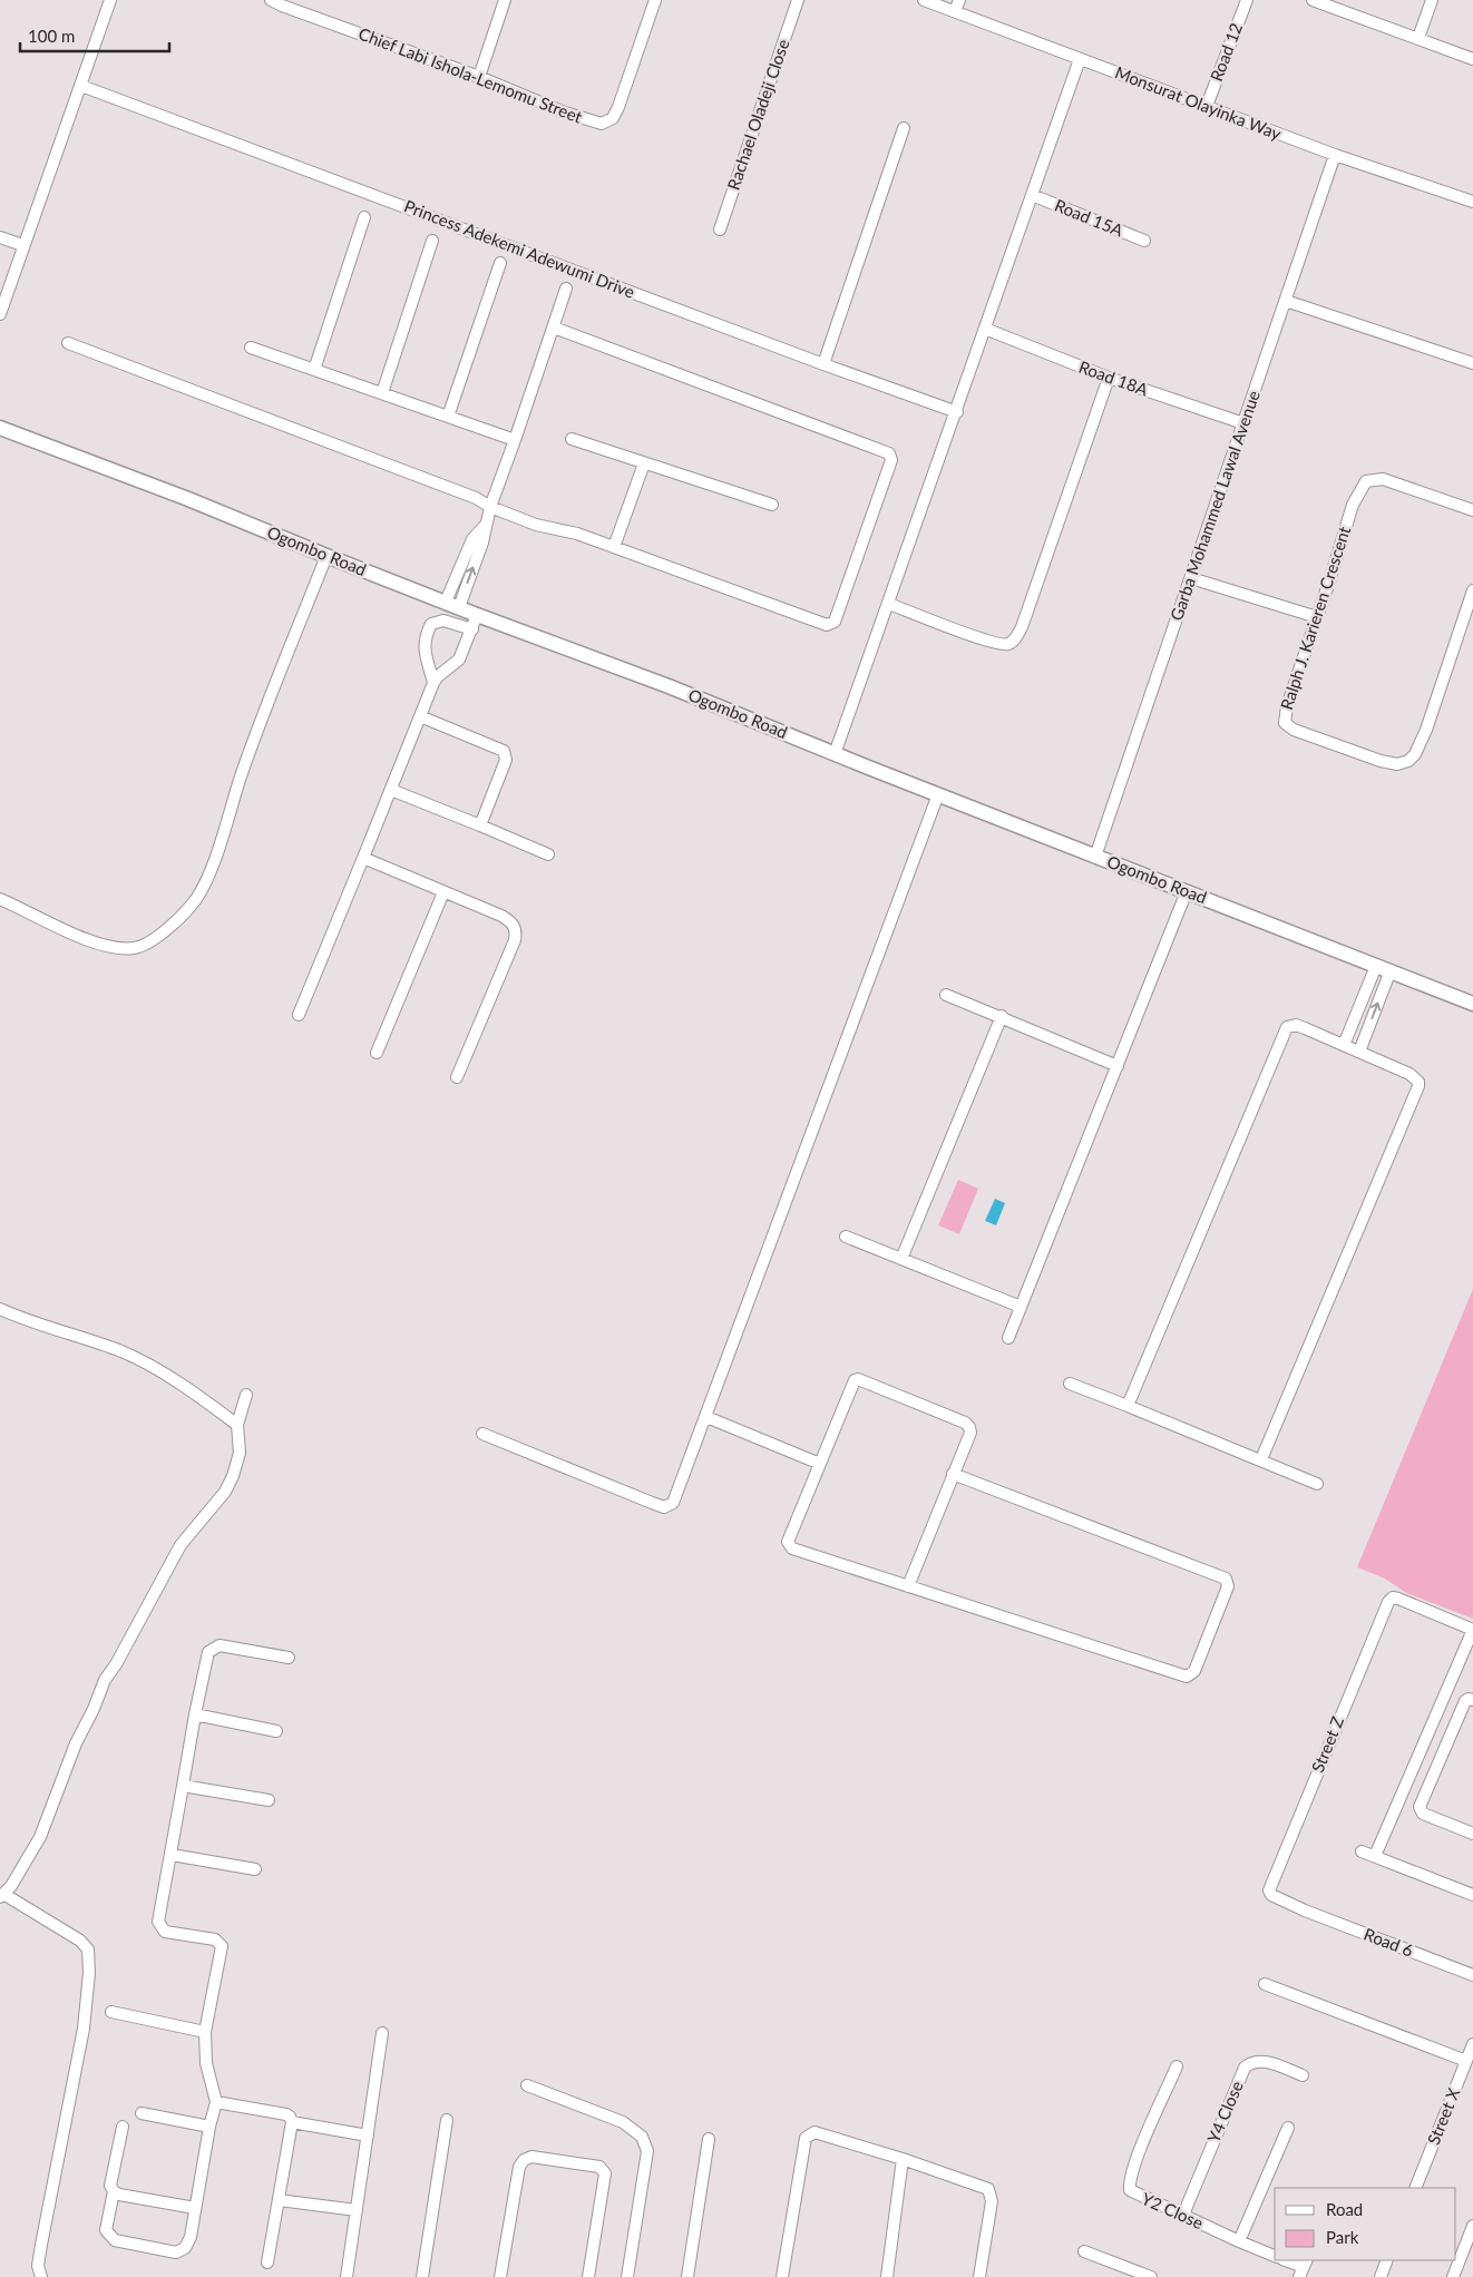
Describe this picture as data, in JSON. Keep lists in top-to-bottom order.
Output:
{
  "streets": {
    "main road": ["Ogombo Road"],
    "street": [
      "Road 12",
      "Chief Labi Ishola-Lemomu Street",
      "Monsurat Olayinka Way",
      "Rachael Oladeji Close",
      "Road 15A",
      "Princess Adekemi Adewumi Drive",
      "Road 18A",
      "Garba Mohammed Lawal Avenue",
      "Ralph J. Karieren Crescent",
      "Street Z",
      "Road 6",
      "Y4 Close",
      "Street X",
      "Y2 Close"
    ]
  },
  "crossings": [
    ["Road 12", "Monsurat Olayinka Way"],
    ["Monsurat Olayinka Way", "Garba Mohammed Lawal Avenue"],
    ["Road 18A", "Garba Mohammed Lawal Avenue"],
    ["Garba Mohammed Lawal Avenue", "Ogombo Road"],
    ["Street Z", "Road 6"],
    ["Y4 Close", "Y2 Close"]
  ],
  "legend": ["Road", "Park"],
  "scale_bar": "100 m"
}
